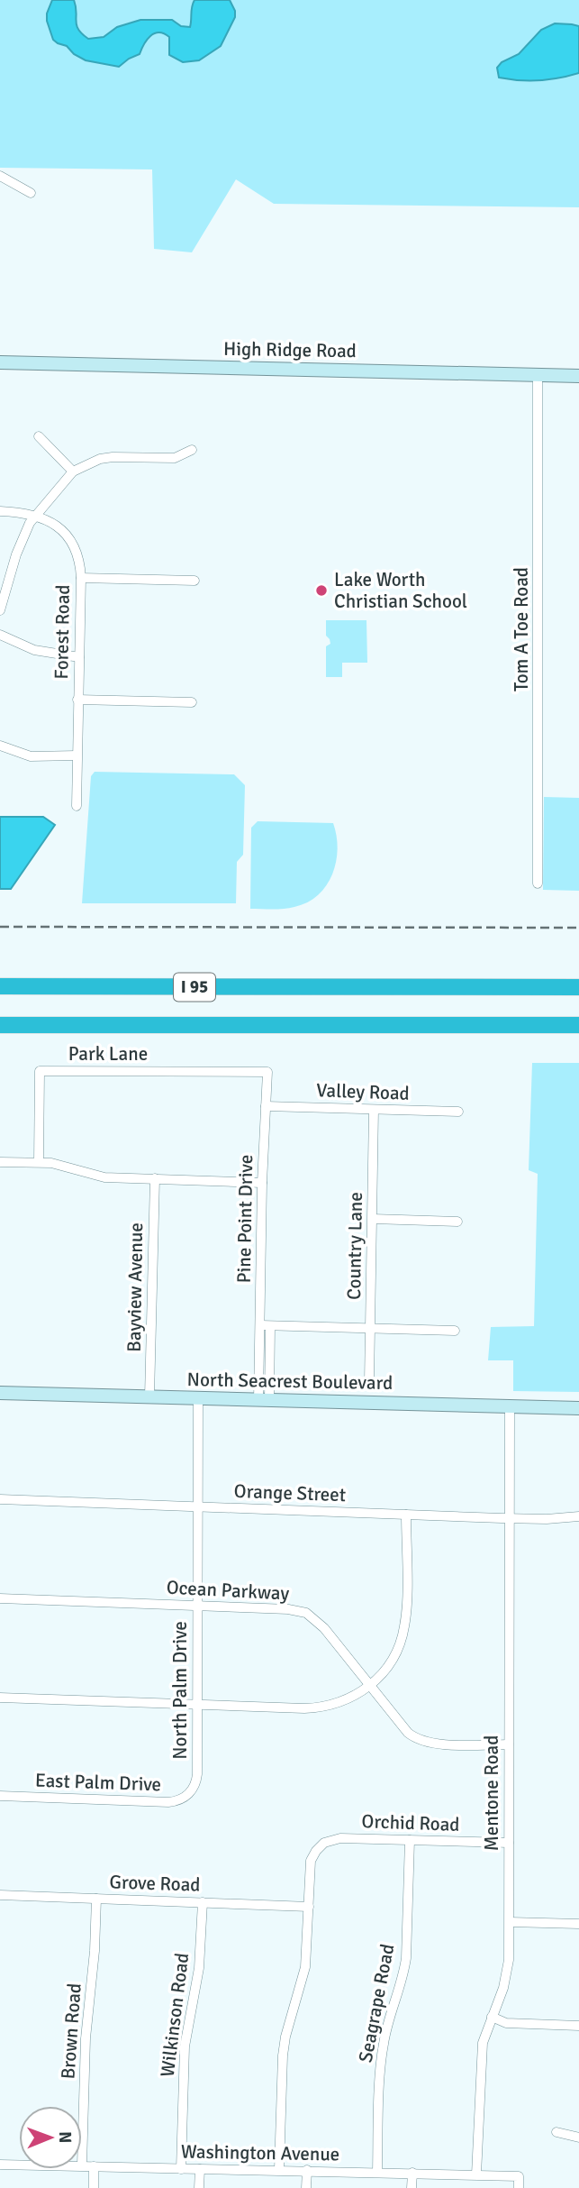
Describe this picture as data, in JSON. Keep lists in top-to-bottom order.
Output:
{
  "streets": {
    "highway": ["I 95"],
    "street": [
      "High Ridge Road",
      "Tom A Toe Road",
      "Forest Road",
      "Park Lane",
      "Valley Road",
      "Pine Point Drive",
      "Country Lane",
      "Bayview Avenue",
      "North Seacrest Boulevard",
      "Orange Street",
      "Ocean Parkway",
      "North Palm Drive",
      "East Palm Drive",
      "Mentone Road",
      "Orchid Road",
      "Grove Road",
      "Seagrape Road",
      "Wilkinson Road",
      "Brown Road",
      "Washington Avenue"
    ]
  },
  "crossings": [
    ["High Ridge Road", "Tom A Toe Road"],
    ["Park Lane", "Pine Point Drive"],
    ["Valley Road", "Pine Point Drive"],
    ["Valley Road", "Country Lane"],
    ["Pine Point Drive", "North Seacrest Boulevard"],
    ["Bayview Avenue", "North Seacrest Boulevard"],
    ["North Seacrest Boulevard", "North Palm Drive"],
    ["North Seacrest Boulevard", "Mentone Road"],
    ["Orange Street", "North Palm Drive"],
    ["Orange Street", "Mentone Road"],
    ["Ocean Parkway", "North Palm Drive"],
    ["Ocean Parkway", "Mentone Road"],
    ["North Palm Drive", "East Palm Drive"],
    ["Mentone Road", "Orchid Road"],
    ["Mentone Road", "Washington Avenue"],
    ["Orchid Road", "Grove Road"],
    ["Orchid Road", "Seagrape Road"],
    ["Grove Road", "Wilkinson Road"],
    ["Grove Road", "Brown Road"],
    ["Seagrape Road", "Washington Avenue"],
    ["Wilkinson Road", "Washington Avenue"],
    ["Brown Road", "Washington Avenue"]
  ],
  "places": ["Lake Worth Christian School"],
  "north": "right"
}
